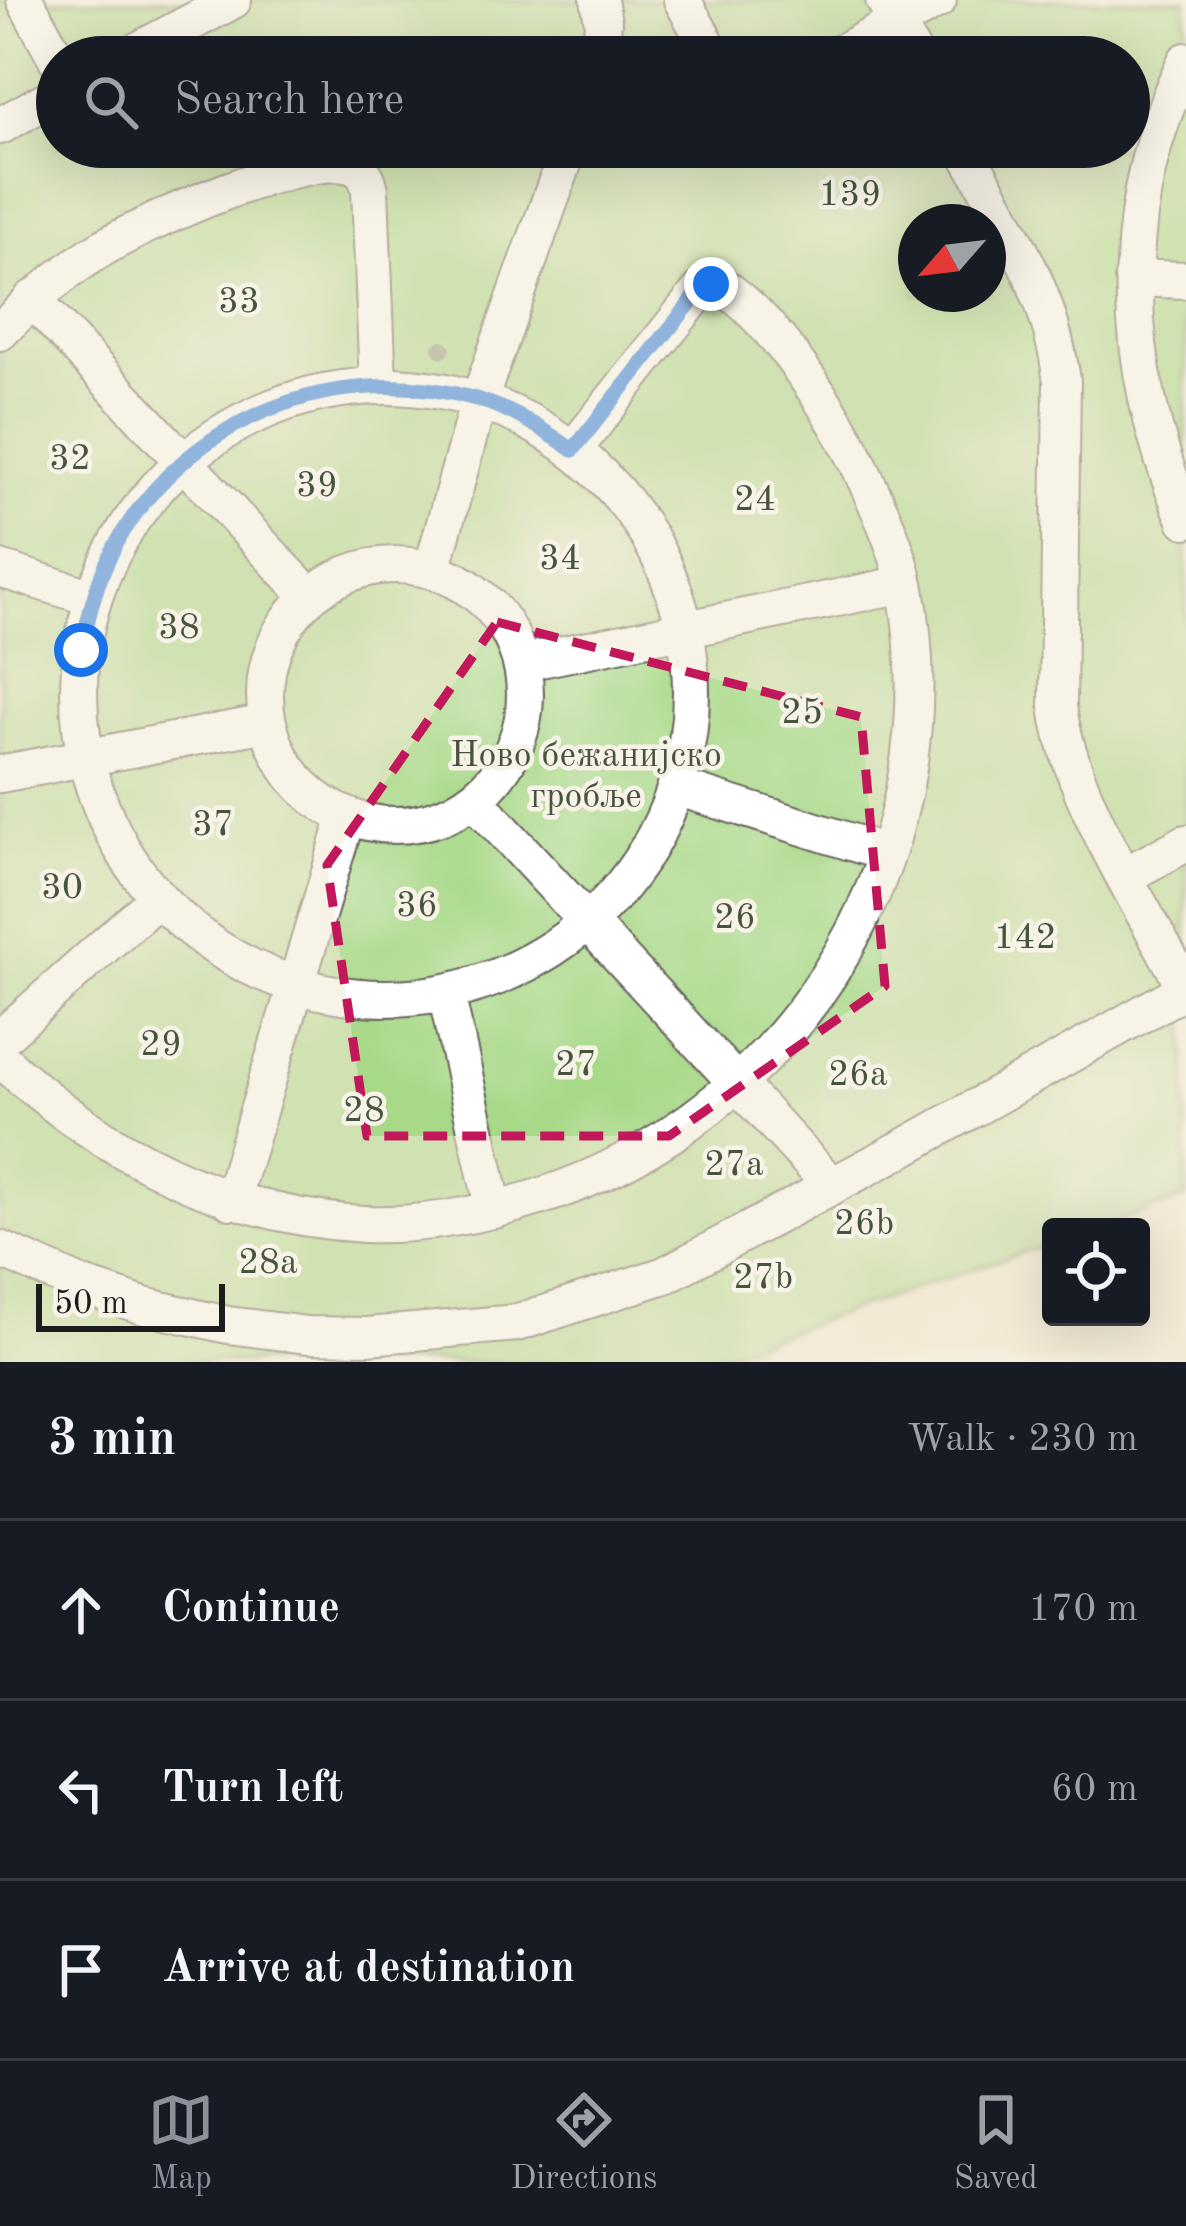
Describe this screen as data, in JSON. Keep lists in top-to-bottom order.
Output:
{
  "parks": [
    "139",
    "33",
    "32",
    "39",
    "24",
    "34",
    "38",
    "25",
    "Ново бежанијско гробље",
    "37",
    "30",
    "36",
    "26",
    "142",
    "29",
    "27",
    "26a",
    "28",
    "27a",
    "26b",
    "28a",
    "27b"
  ],
  "scale_bar": "50 m",
  "north": "bottom left",
  "page": {
    "search": "Search here",
    "scale": "50 m",
    "heading": ["3 min", "Walk · 230 m"],
    "list": [
      ["Continue", "170 m"],
      ["Turn left", "60 m"],
      "Arrive at destination"
    ],
    "nav": ["Map", "Directions", "Saved"]
  }
}
